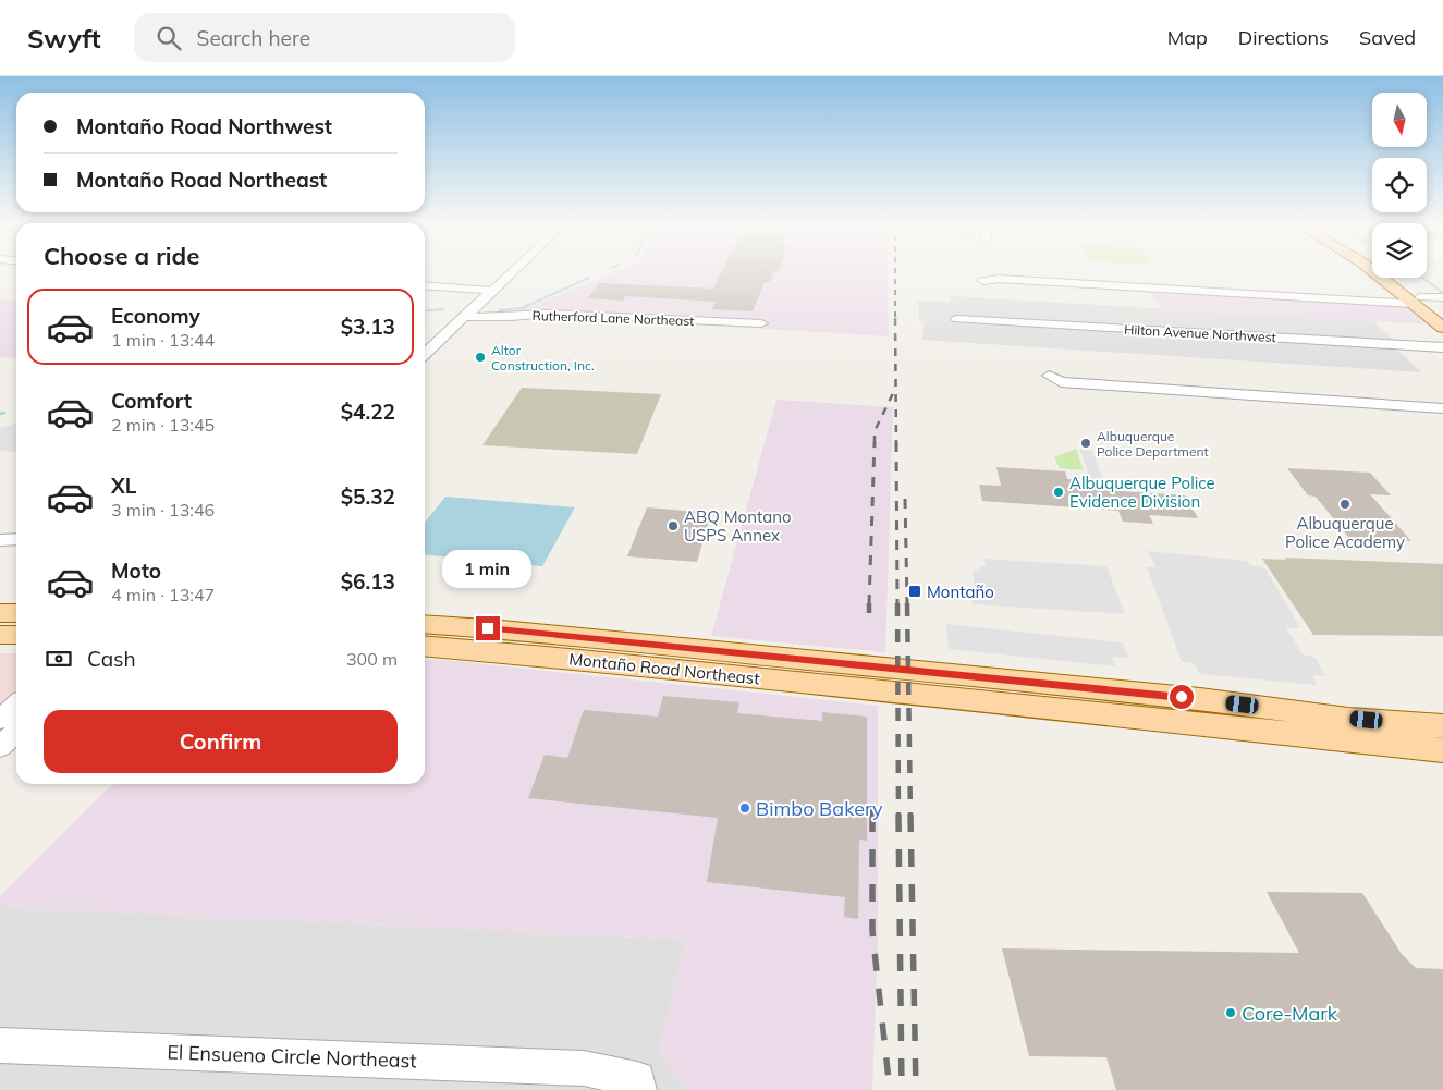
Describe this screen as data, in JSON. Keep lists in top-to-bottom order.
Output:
{
  "streets": {
    "main road": ["Montaño Road Northeast"],
    "street": ["Rutherford Lane Northeast", "Hilton Avenue Northwest", "El Ensueno Circle Northeast"]
  },
  "places": {
    "other": [
      "Altor Construction, Inc.",
      "Albuquerque Police Department",
      "Albuquerque Police Evidence Division",
      "Albuquerque Police Academy",
      "ABQ Montano USPS Annex",
      "Bimbo Bakery",
      "Core-Mark"
    ],
    "transit": ["Montaño"]
  },
  "north": "bottom",
  "page": {
    "header": "Swyft",
    "search": "Search here",
    "nav": ["Map", "Directions", "Saved"],
    "banner": ["Montaño Road Northwest", "Montaño Road Northeast"],
    "heading": "Choose a ride",
    "list": [
      {
        "name": "Economy",
        "note": "1 min · 13:44",
        "value": "$3.13"
      },
      {
        "name": "Comfort",
        "note": "2 min · 13:45",
        "value": "$4.22"
      },
      {
        "name": "XL",
        "note": "3 min · 13:46",
        "value": "$5.32"
      },
      {
        "name": "Moto",
        "note": "4 min · 13:47",
        "value": "$6.13"
      }
    ],
    "bubble": "1 min",
    "pay": ["Cash", "300 m"],
    "buttons": "Confirm"
  }
}
